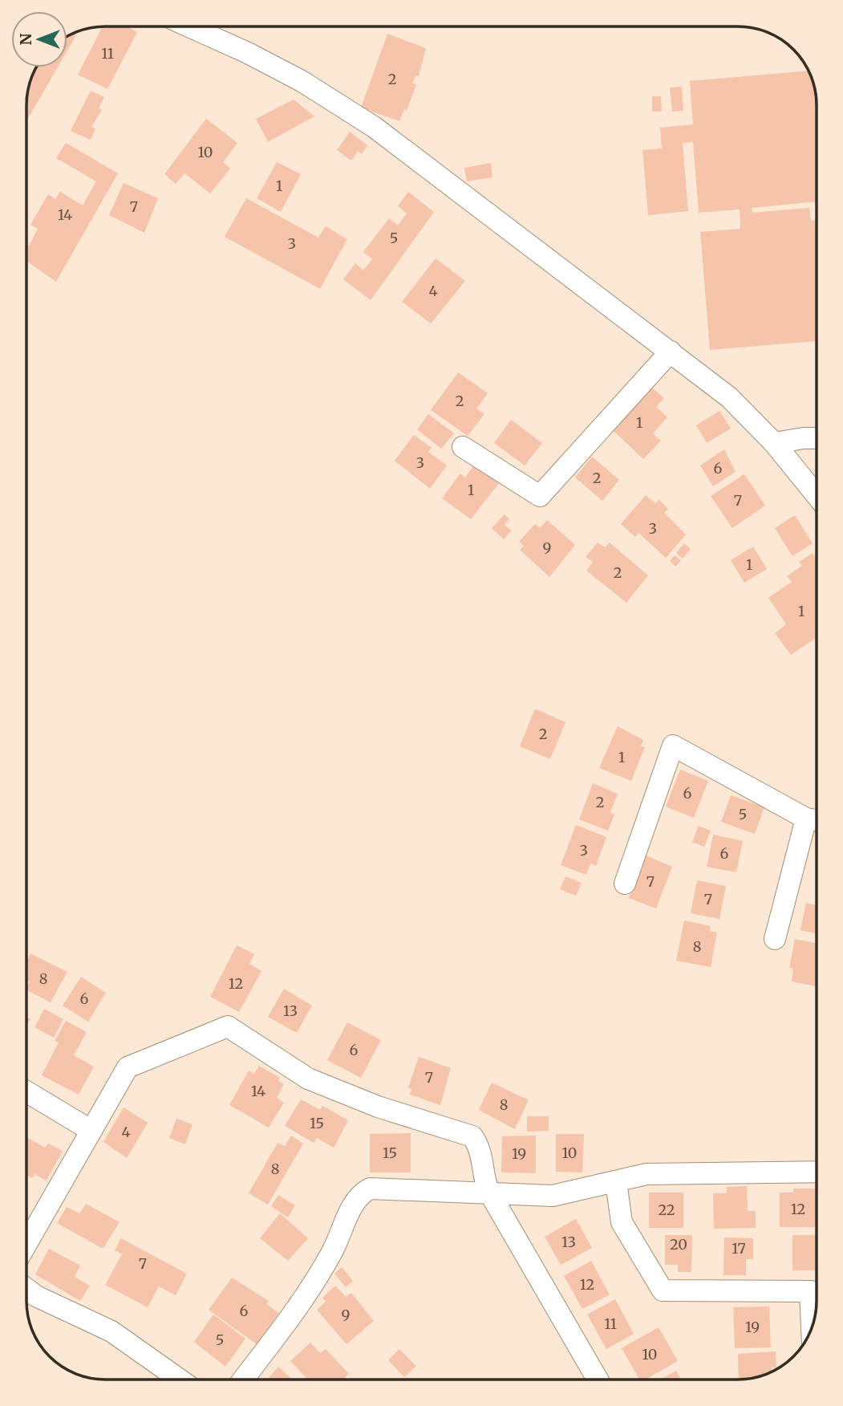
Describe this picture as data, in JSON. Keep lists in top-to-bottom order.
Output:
{
  "house_numbers": [
    "11",
    "2",
    "10",
    "1",
    "7",
    "14",
    "5",
    "3",
    "4",
    "2",
    "1",
    "3",
    "6",
    "2",
    "1",
    "7",
    "3",
    "9",
    "1",
    "2",
    "1",
    "2",
    "1",
    "6",
    "2",
    "5",
    "3",
    "6",
    "7",
    "7",
    "8",
    "8",
    "12",
    "6",
    "13",
    "6",
    "7",
    "14",
    "8",
    "15",
    "4",
    "15",
    "10",
    "19",
    "8",
    "12",
    "22",
    "13",
    "20",
    "17",
    "7",
    "12",
    "6",
    "9",
    "11",
    "19",
    "5",
    "10"
  ],
  "north": "left"
}
